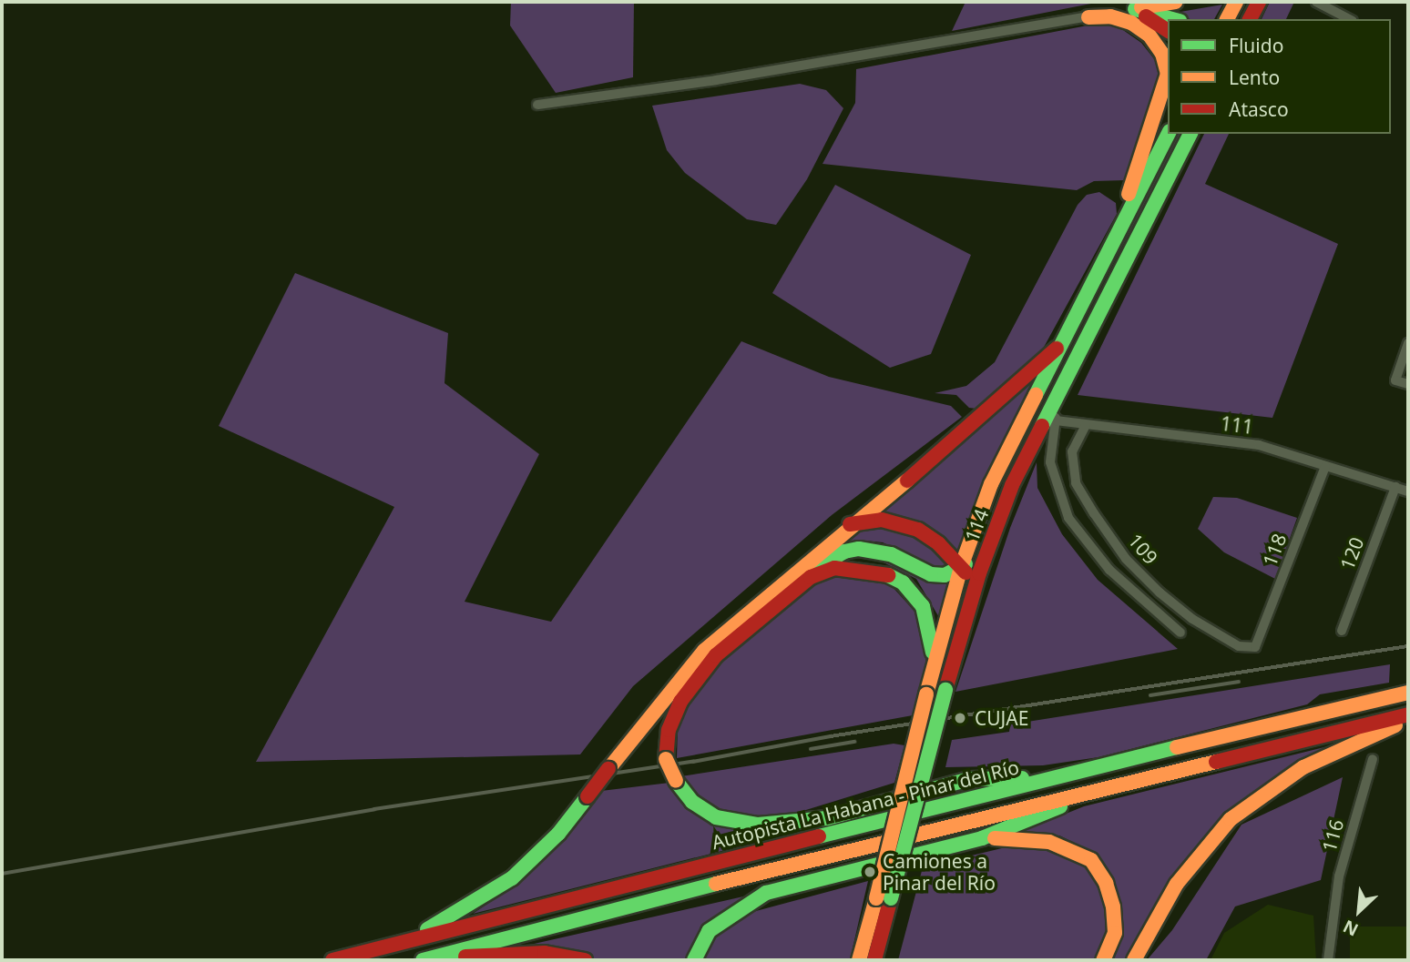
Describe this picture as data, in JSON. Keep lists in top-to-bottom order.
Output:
{
  "streets": {
    "highway": ["114", "Autopista La Habana - Pinar del Río"],
    "street": [
      "111",
      "109",
      "118",
      "120",
      "116"
    ]
  },
  "crossings": [
    ["111", "109"],
    ["111", "118"],
    ["111", "120"],
    ["109", "118"]
  ],
  "places": ["CUJAE", "Camiones a Pinar del Río"],
  "legend": ["Fluido", "Lento", "Atasco"],
  "north": "bottom left"
}
